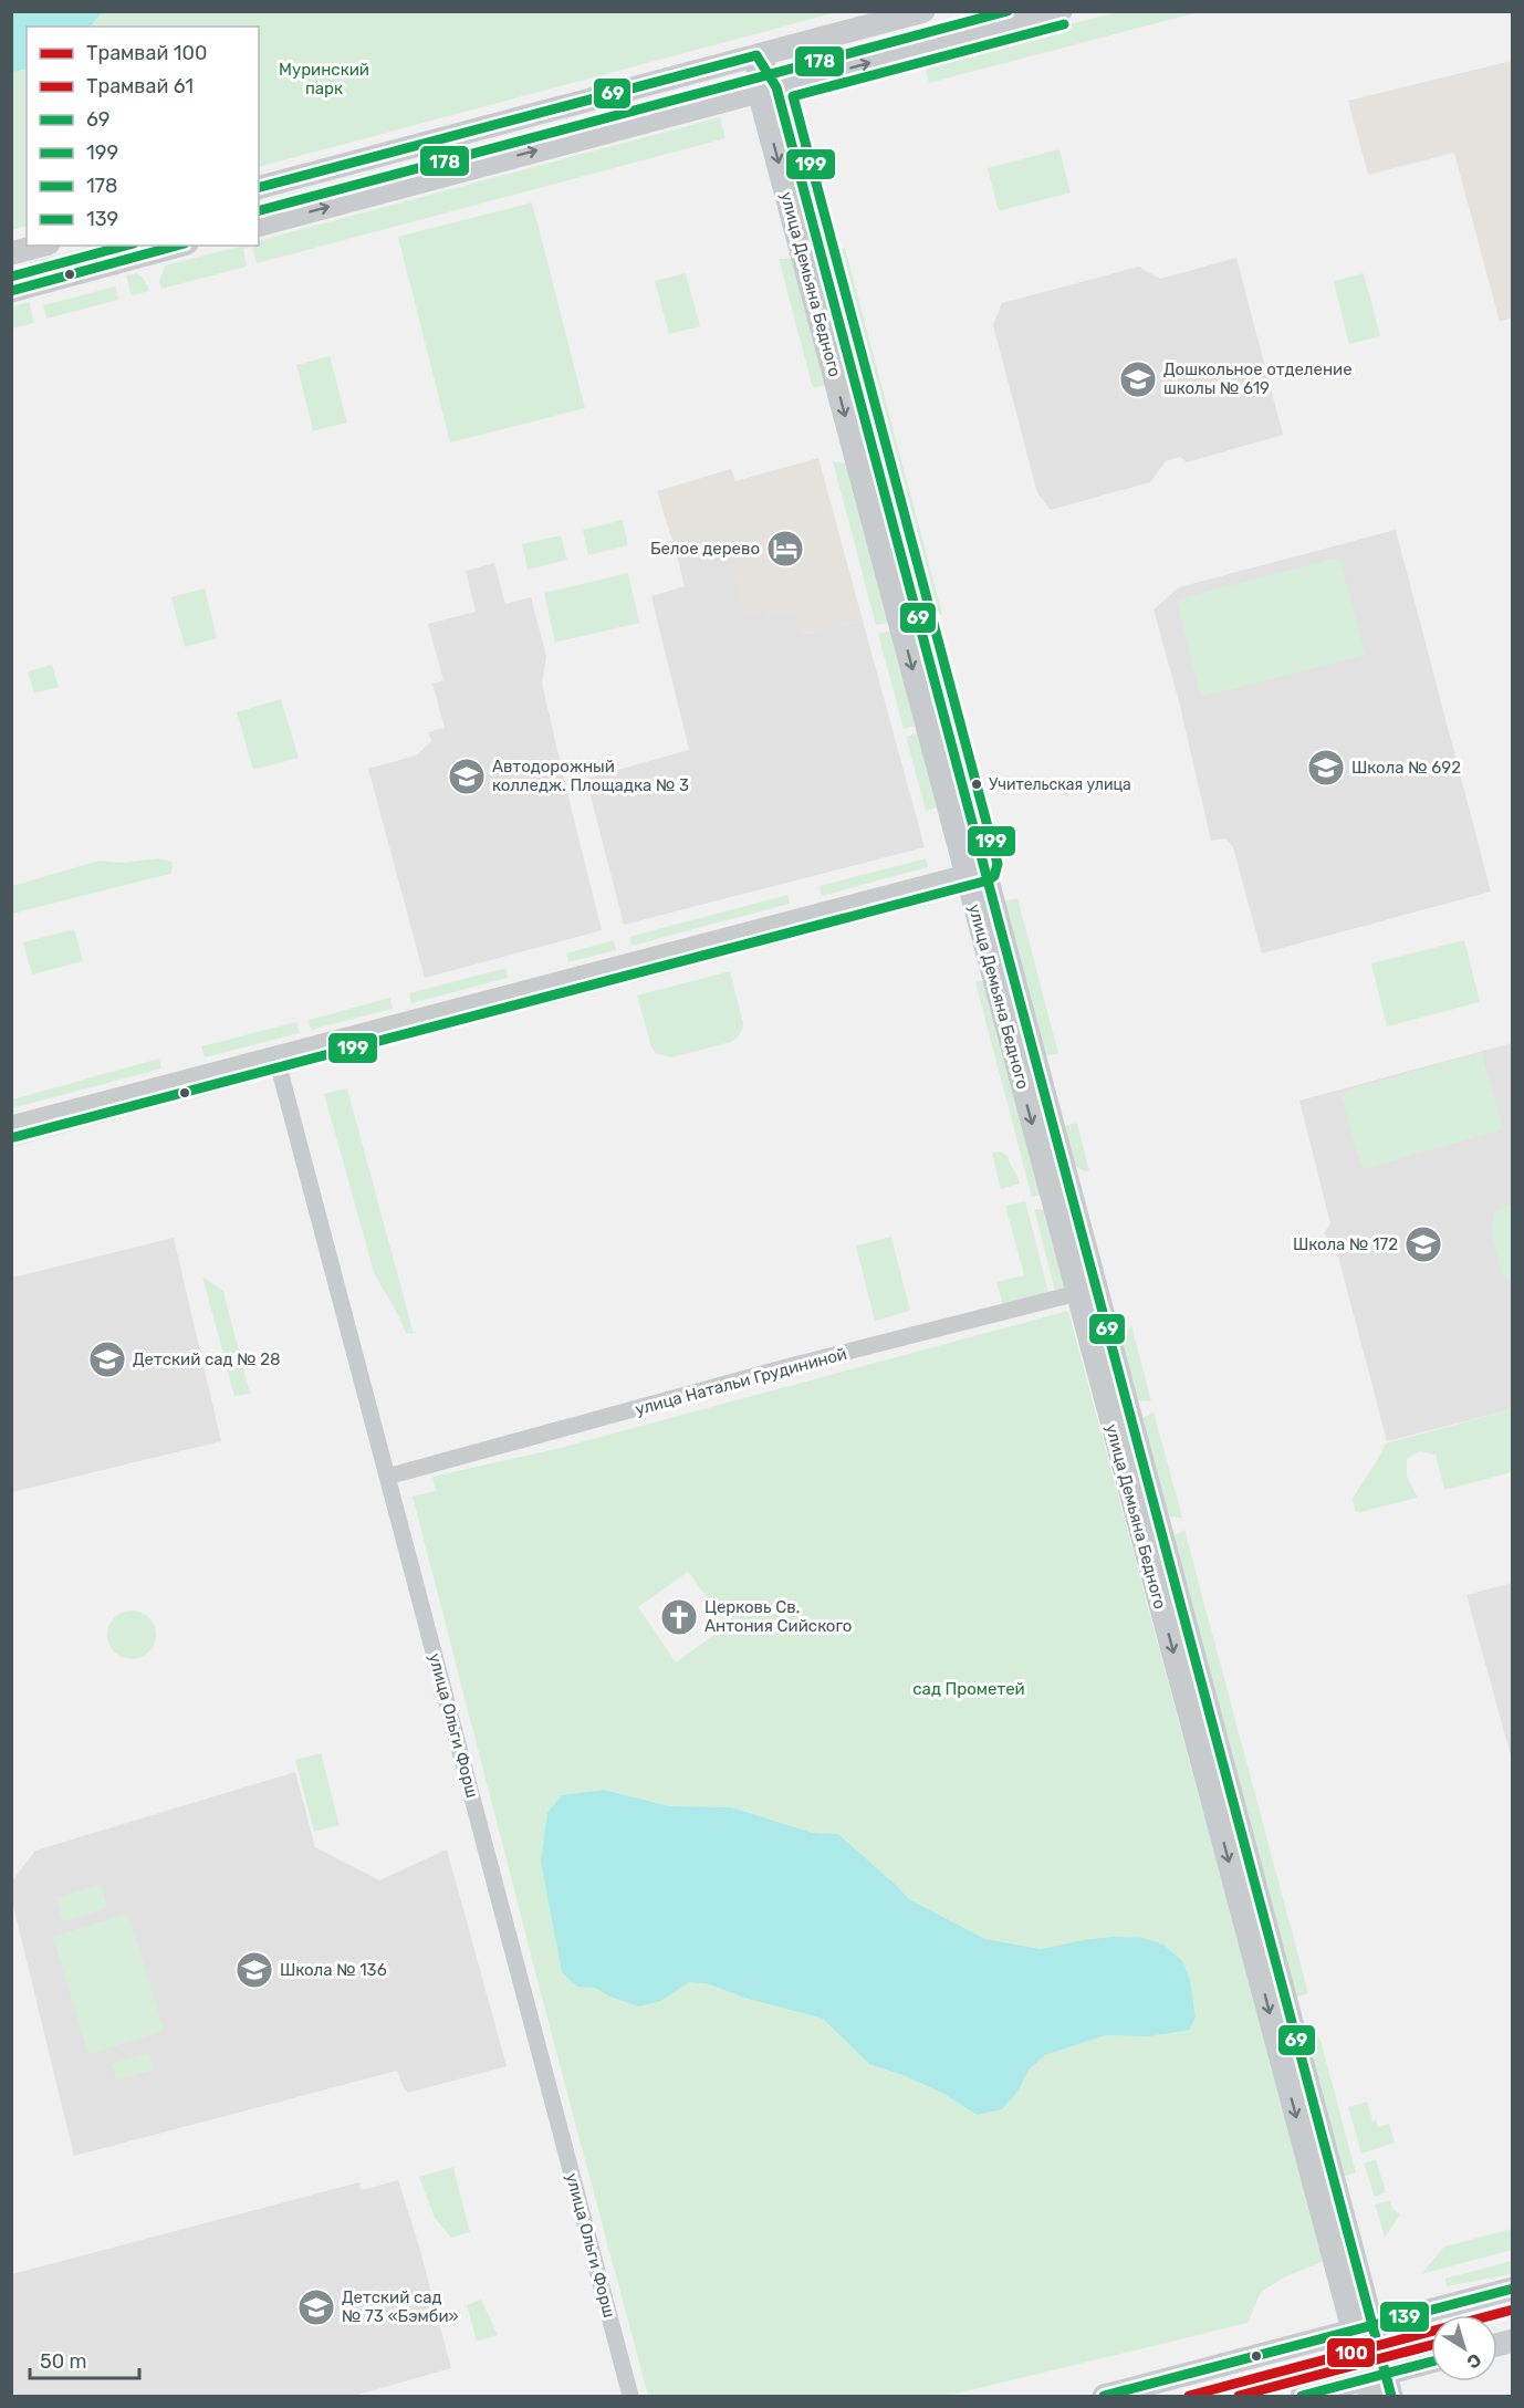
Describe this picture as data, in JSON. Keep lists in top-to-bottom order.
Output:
{
  "streets": {
    "street": ["улица Демьяна Бедного", "улица Натальи Грудининой", "улица Ольги Форш"]
  },
  "crossings": [
    ["улица Демьяна Бедного", "улица Натальи Грудининой"],
    ["улица Натальи Грудининой", "улица Ольги Форш"]
  ],
  "parks": ["Муринский парк", "сад Прометей"],
  "places": {
    "school or university": [
      "Дошкольное отделение школы № 619",
      "Школа № 692",
      "Автодорожный колледж. Площадка № 3",
      "Школа № 172",
      "Детский сад № 28",
      "Школа № 136",
      "Детский сад № 73 «Бэмби»"
    ],
    "hotel": ["Белое дерево"],
    "other": ["Учительская улица"],
    "church": ["Церковь Св. Антония Сийского"]
  },
  "lines": [
    "transit line 178",
    "transit line 199",
    "transit line 69",
    "transit line 139",
    "tram line 100",
    "tram line 61"
  ],
  "legend": [
    "Трамвай 100",
    "Трамвай 61",
    "69",
    "199",
    "178",
    "139"
  ],
  "scale_bar": "50 m",
  "north": "bottom right"
}
